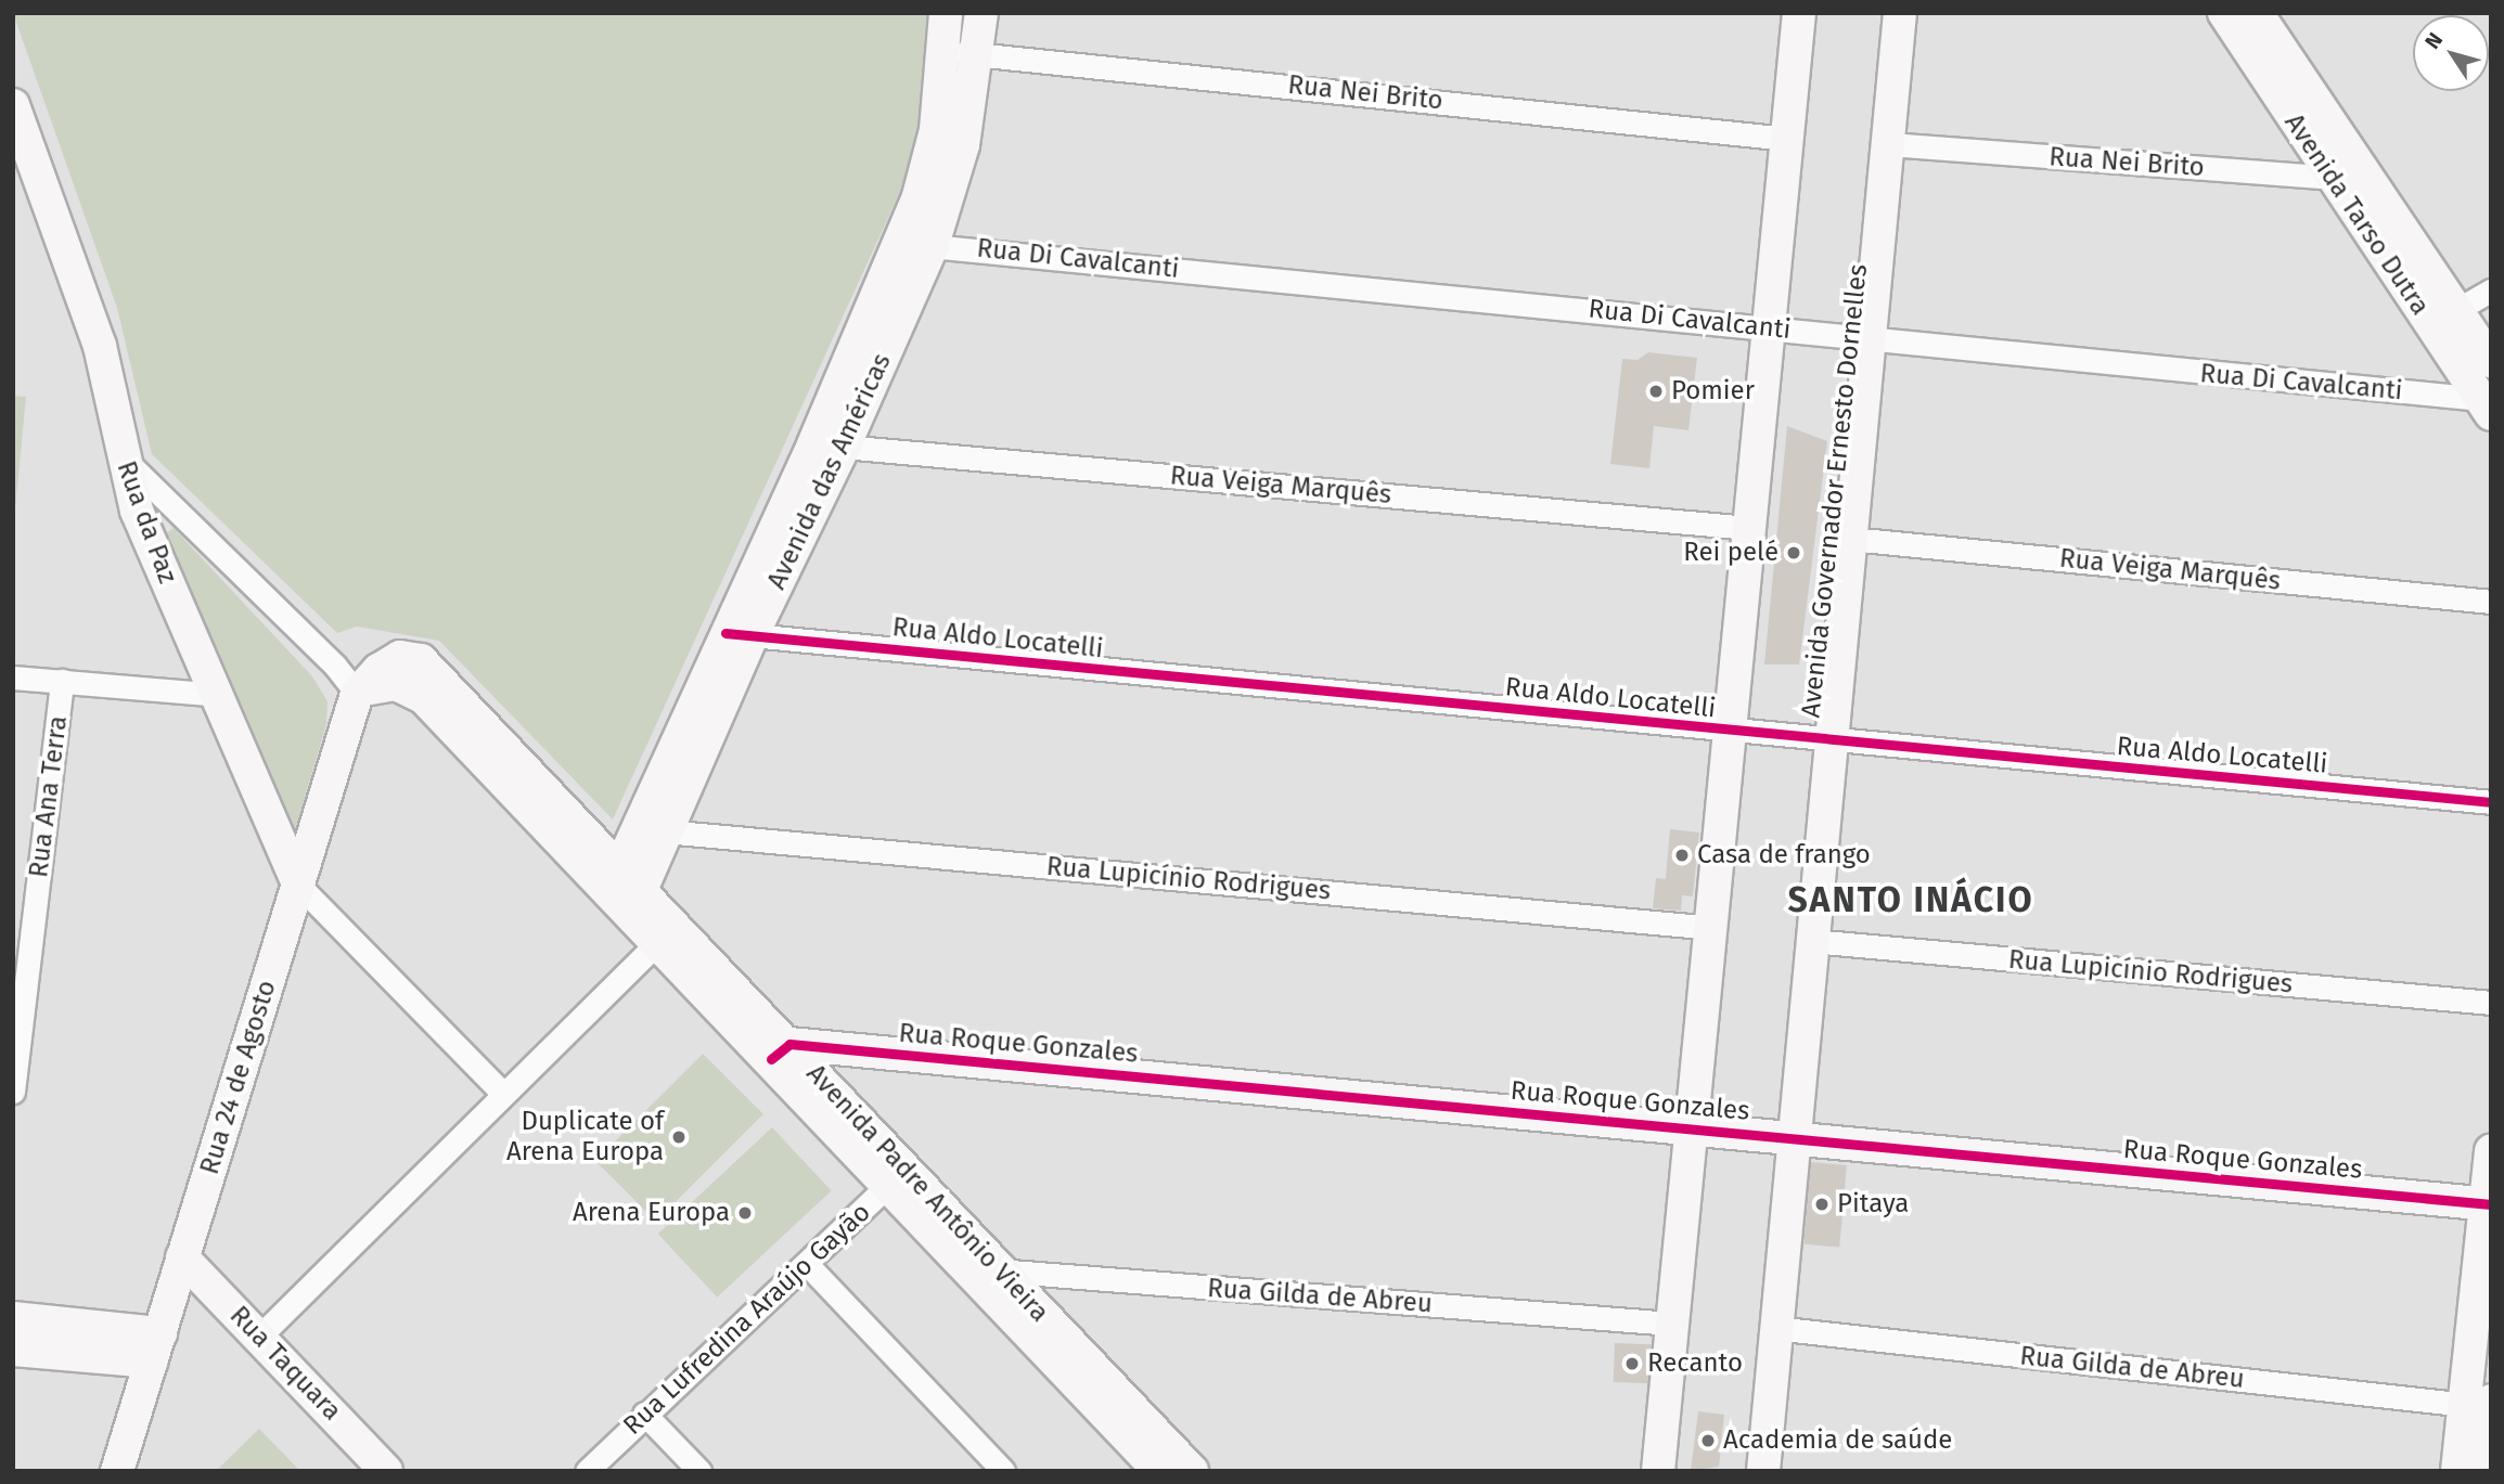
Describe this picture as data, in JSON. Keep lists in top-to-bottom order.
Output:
{
  "streets": {
    "street": [
      "Rua Nei Brito",
      "Avenida Tarso Dutra",
      "Rua Di Cavalcanti",
      "Avenida das Américas",
      "Rua Veiga Marquês",
      "Avenida Governador Ernesto Dornelles",
      "Rua da Paz",
      "Rua Aldo Locatelli",
      "Rua Ana Terra",
      "Rua Lupicínio Rodrigues",
      "Rua Roque Gonzales",
      "Rua 24 de Agosto",
      "Avenida Padre Antônio Vieira",
      "Rua Gilda de Abreu",
      "Rua Lufredina Araújo Gayão",
      "Rua Taquara"
    ]
  },
  "crossings": [
    ["Rua Nei Brito", "Avenida Tarso Dutra"],
    ["Rua Nei Brito", "Avenida das Américas"],
    ["Rua Nei Brito", "Avenida Governador Ernesto Dornelles"],
    ["Avenida Tarso Dutra", "Rua Di Cavalcanti"],
    ["Rua Di Cavalcanti", "Avenida das Américas"],
    ["Rua Di Cavalcanti", "Avenida Governador Ernesto Dornelles"],
    ["Avenida das Américas", "Rua Veiga Marquês"],
    ["Avenida das Américas", "Rua Aldo Locatelli"],
    ["Avenida das Américas", "Rua Lupicínio Rodrigues"],
    ["Avenida das Américas", "Avenida Padre Antônio Vieira"],
    ["Rua Veiga Marquês", "Avenida Governador Ernesto Dornelles"],
    ["Avenida Governador Ernesto Dornelles", "Rua Aldo Locatelli"],
    ["Avenida Governador Ernesto Dornelles", "Rua Lupicínio Rodrigues"],
    ["Avenida Governador Ernesto Dornelles", "Rua Roque Gonzales"],
    ["Avenida Governador Ernesto Dornelles", "Rua Gilda de Abreu"],
    ["Rua da Paz", "Rua 24 de Agosto"],
    ["Rua Roque Gonzales", "Avenida Padre Antônio Vieira"],
    ["Rua 24 de Agosto", "Avenida Padre Antônio Vieira"],
    ["Rua 24 de Agosto", "Rua Taquara"],
    ["Avenida Padre Antônio Vieira", "Rua Gilda de Abreu"],
    ["Avenida Padre Antônio Vieira", "Rua Lufredina Araújo Gayão"]
  ],
  "districts": ["SANTO INÁCIO"],
  "places": [
    "Pomier",
    "Rei pelé",
    "Casa de frango",
    "Duplicate of Arena Europa",
    "Pitaya",
    "Arena Europa",
    "Recanto",
    "Academia de saúde"
  ],
  "north": "top left"
}
